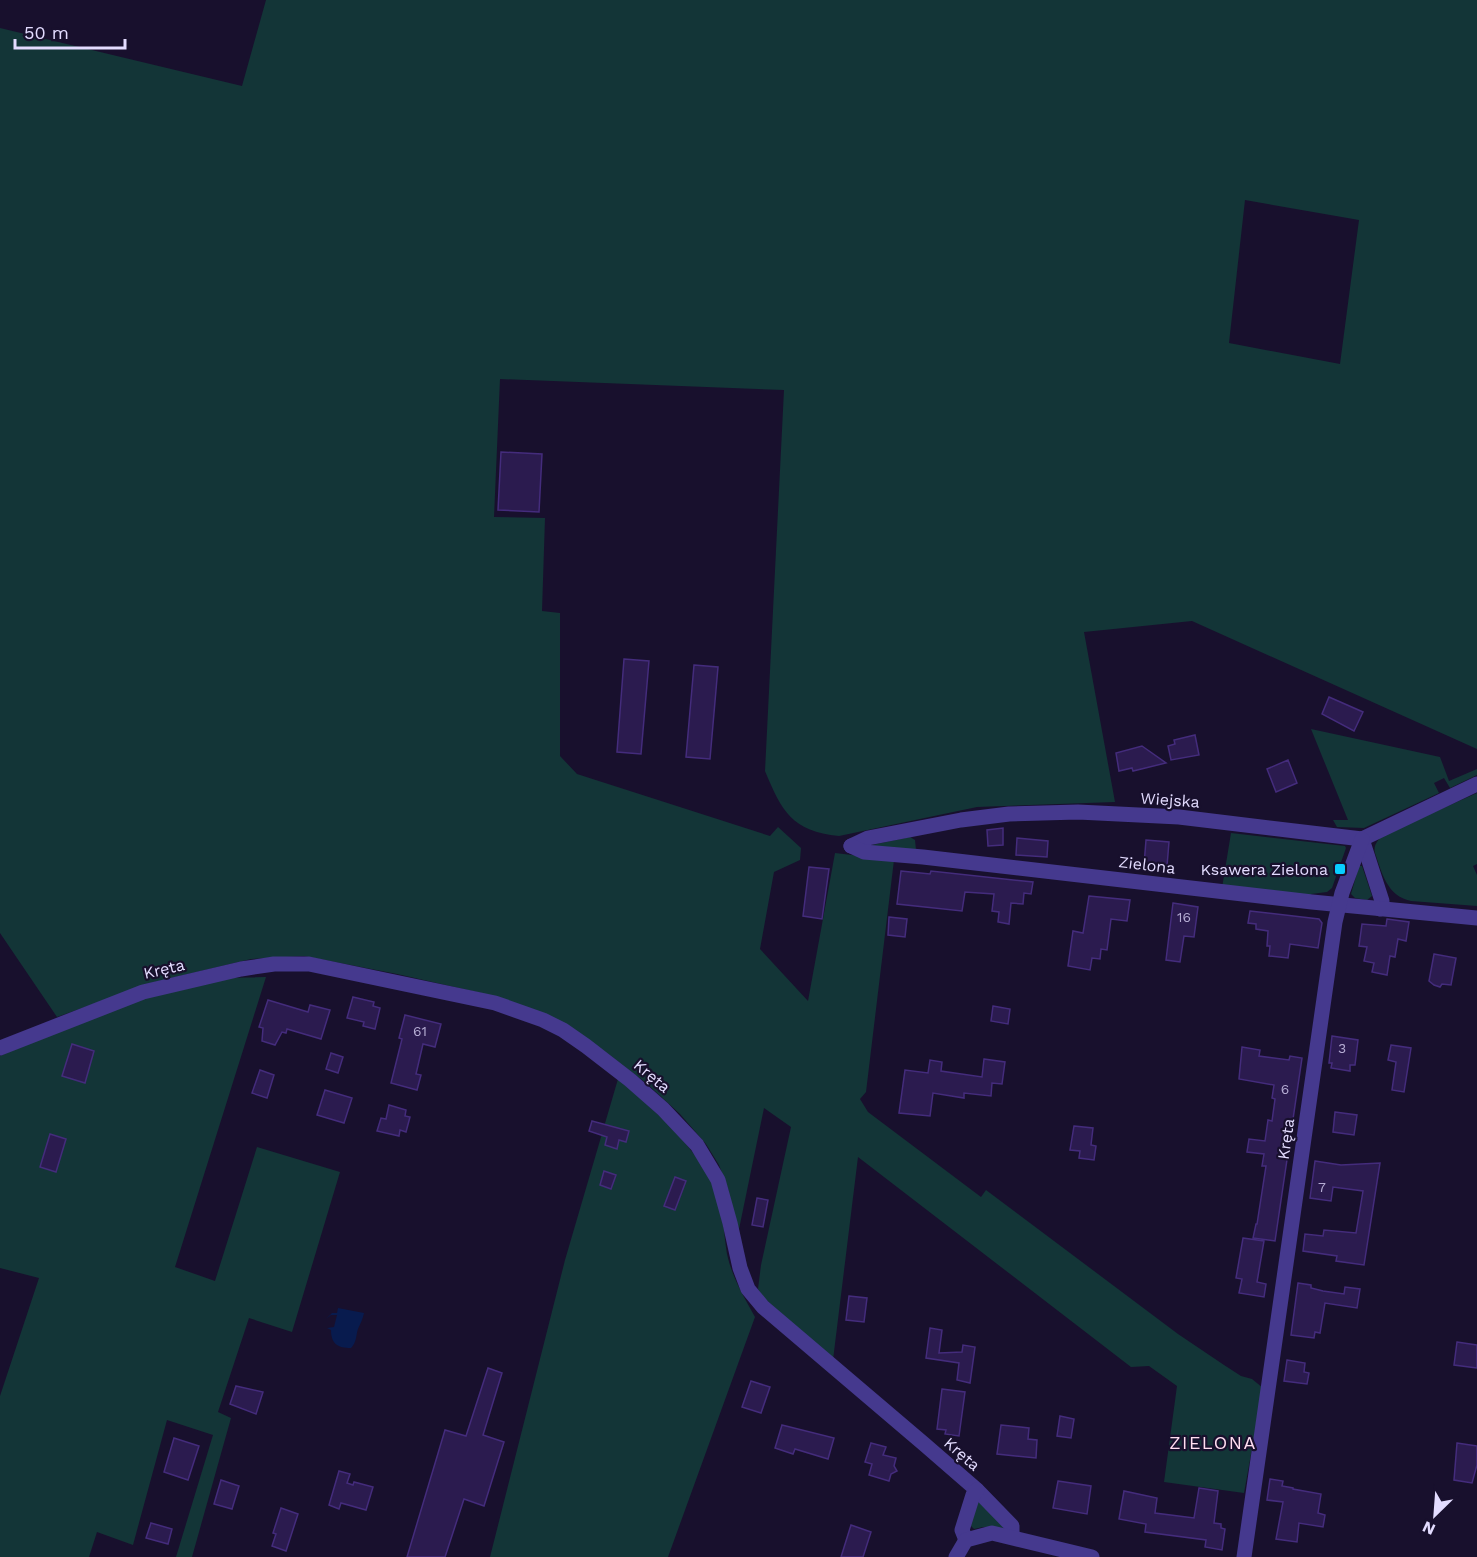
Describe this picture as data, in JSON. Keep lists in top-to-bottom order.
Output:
{
  "streets": {
    "street": ["Wiejska", "Zielona", "Kręta"]
  },
  "crossings": [
    ["Wiejska", "Zielona"],
    ["Wiejska", "Kręta"],
    ["Zielona", "Kręta"]
  ],
  "districts": ["ZIELONA"],
  "places": {
    "transit": ["Ksawera Zielona"]
  },
  "house_numbers": [
    "16",
    "61",
    "3",
    "6",
    "7"
  ],
  "scale_bar": "50 m",
  "north": "bottom left"
}
